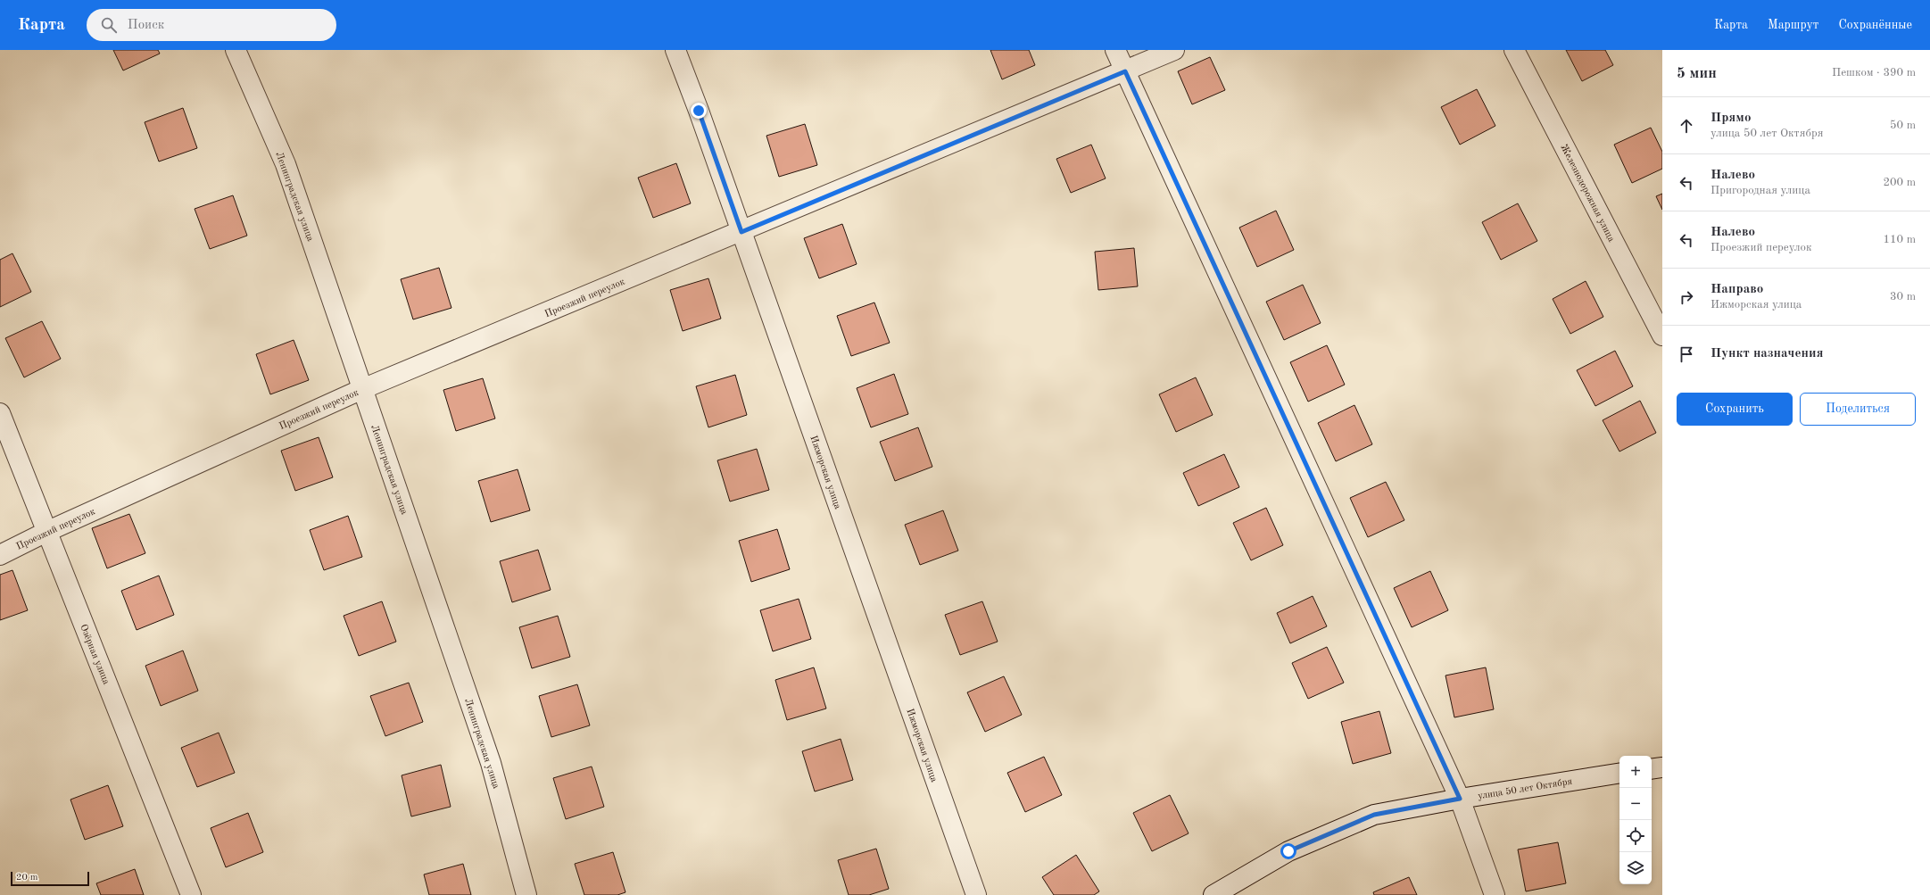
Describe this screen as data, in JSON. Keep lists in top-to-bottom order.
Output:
{
  "streets": {
    "street": [
      "Железнодорожная улица",
      "Ленинградская улица",
      "Проезжий переулок",
      "Ижморская улица",
      "Озёрная улица",
      "улица 50 лет Октября"
    ]
  },
  "crossings": [
    ["Ленинградская улица", "Проезжий переулок"],
    ["Проезжий переулок", "Ижморская улица"],
    ["Проезжий переулок", "Озёрная улица"]
  ],
  "scale_bar": "20 m",
  "page": {
    "header": "Карта",
    "search": "Поиск",
    "nav": ["Карта", "Маршрут", "Сохранённые"],
    "heading": ["5 мин", "Пешком · 390 m"],
    "list": [
      ["Прямо", "улица 50 лет Октября", "50 m"],
      ["Налево", "Пригородная улица", "200 m"],
      ["Налево", "Проезжий переулок", "110 m"],
      ["Направо", "Ижморская улица", "30 m"],
      "Пункт назначения"
    ],
    "buttons": ["Сохранить", "Поделиться"],
    "map_buttons": ["+", "−"],
    "scale": "20 m"
  }
}
